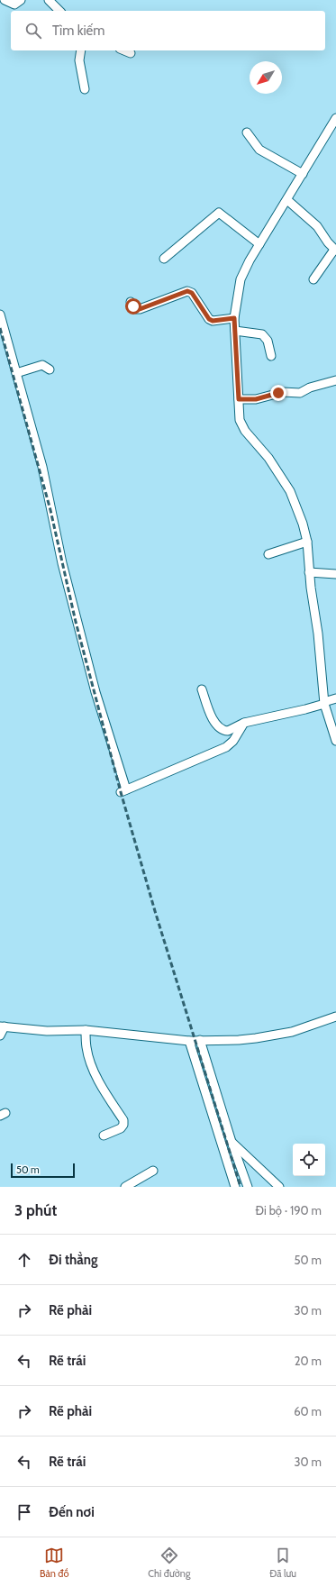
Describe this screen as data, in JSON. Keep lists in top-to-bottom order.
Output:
{
  "scale_bar": "50 m",
  "north": "bottom left",
  "page": {
    "search": "Tìm kiếm",
    "scale": "50 m",
    "heading": ["3 phút", "Đi bộ · 190 m"],
    "list": [
      ["Đi thẳng", "50 m"],
      ["Rẽ phải", "30 m"],
      ["Rẽ trái", "20 m"],
      ["Rẽ phải", "60 m"],
      ["Rẽ trái", "30 m"],
      "Đến nơi"
    ],
    "nav": ["Bản đồ", "Chỉ đường", "Đã lưu"]
  }
}
